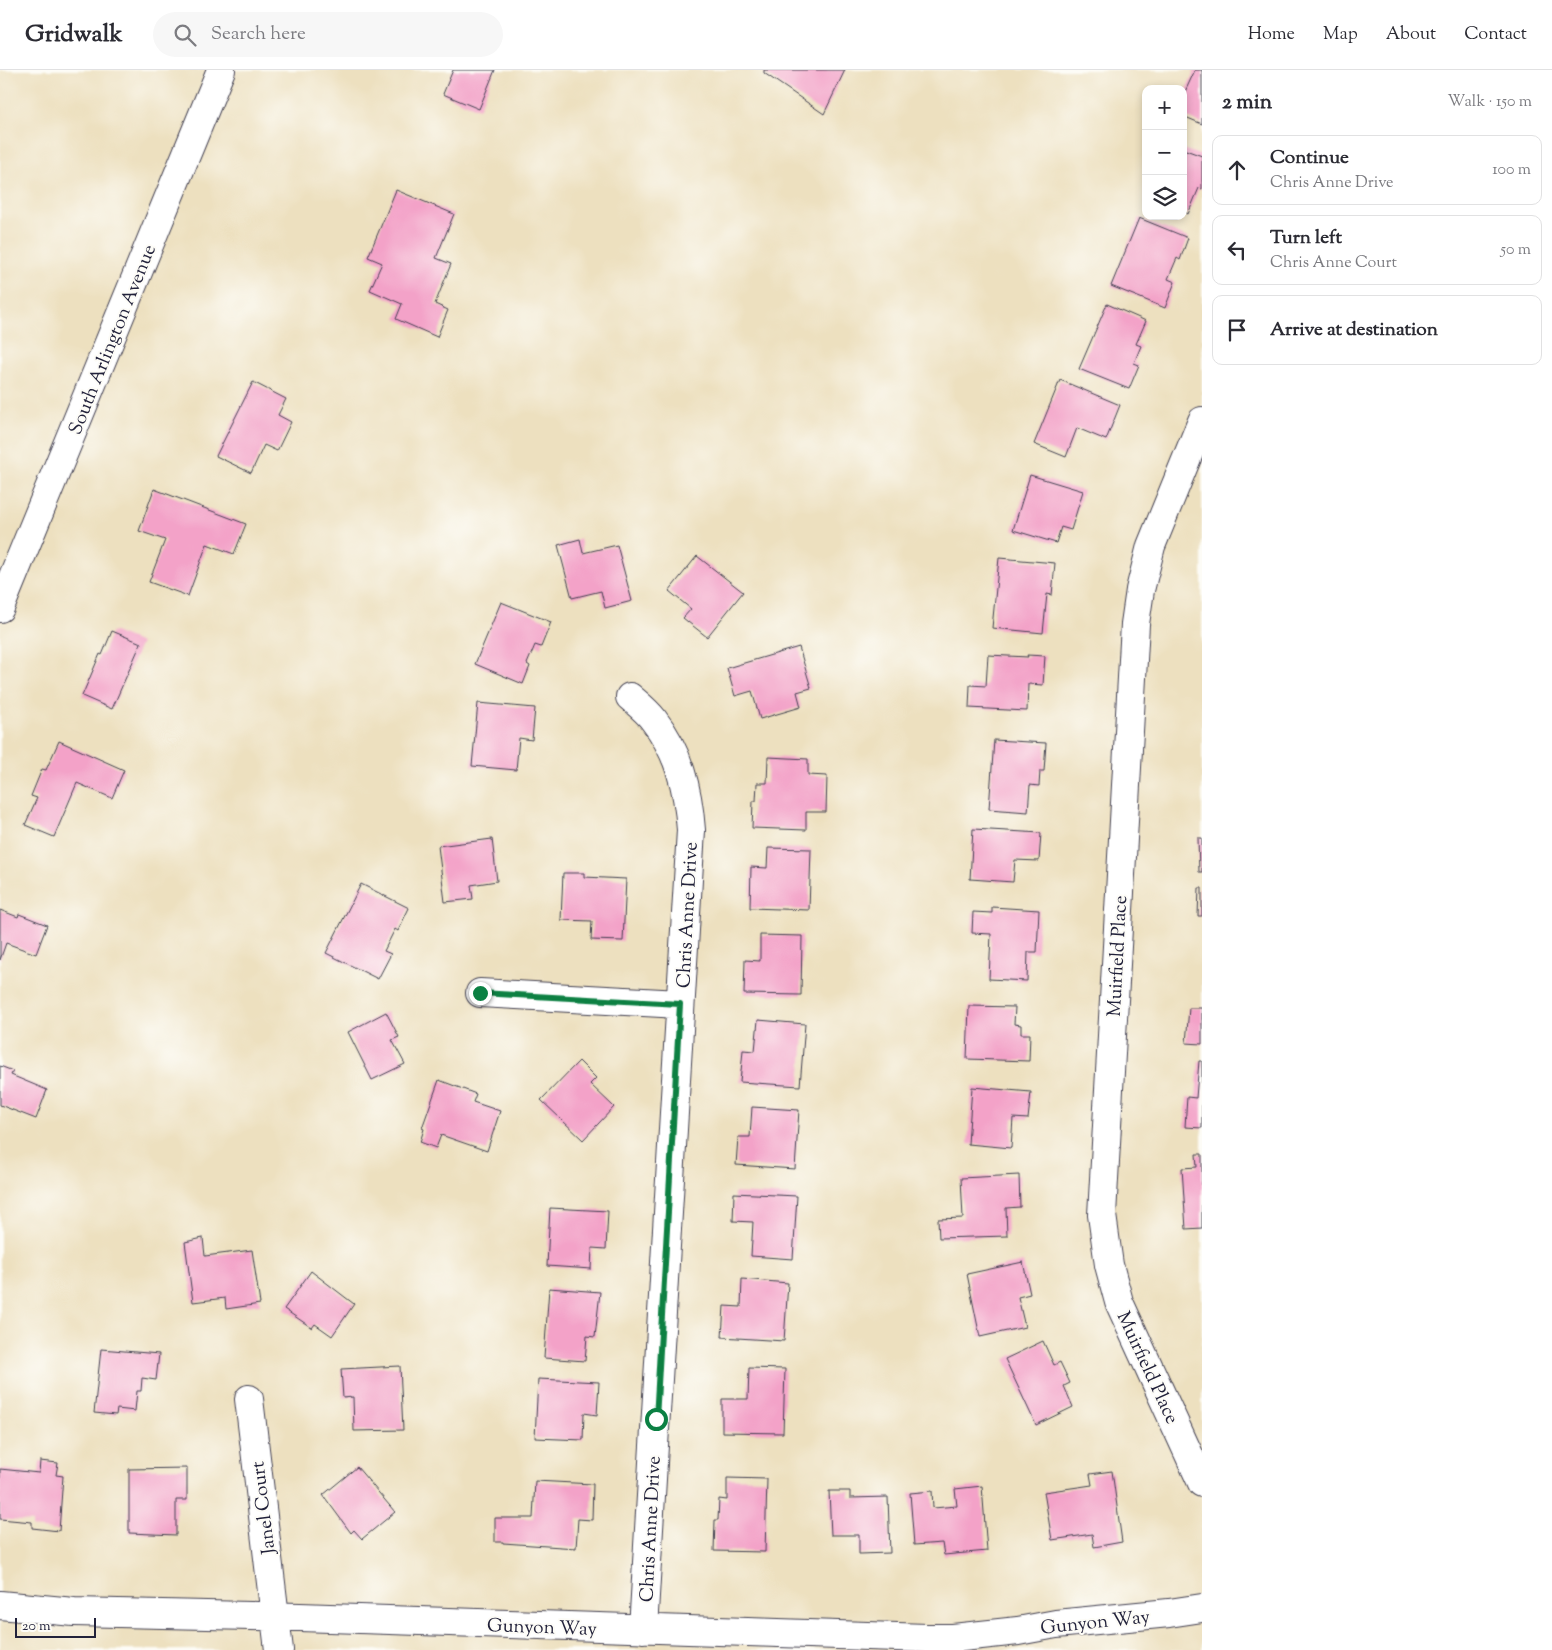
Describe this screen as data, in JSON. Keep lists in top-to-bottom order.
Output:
{
  "streets": {
    "street": [
      "South Arlington Avenue",
      "Chris Anne Drive",
      "Muirfield Place",
      "Janel Court",
      "Gunyon Way"
    ]
  },
  "crossings": [
    ["Chris Anne Drive", "Gunyon Way"],
    ["Janel Court", "Gunyon Way"]
  ],
  "scale_bar": "20 m",
  "page": {
    "header": "Gridwalk",
    "search": "Search here",
    "nav": [
      "Home",
      "Map",
      "About",
      "Contact"
    ],
    "heading": ["2 min", "Walk · 150 m"],
    "map_buttons": ["+", "−"],
    "list": [
      ["Continue", "Chris Anne Drive", "100 m"],
      ["Turn left", "Chris Anne Court", "50 m"],
      "Arrive at destination"
    ],
    "scale": "20 m"
  }
}
